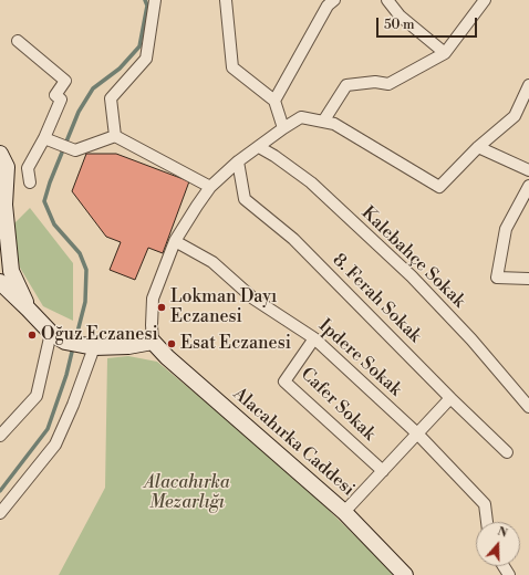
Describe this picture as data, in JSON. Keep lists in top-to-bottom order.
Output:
{
  "streets": {
    "main road": ["Alacahırka Caddesi"],
    "street": [
      "Kalebahçe Sokak",
      "8. Ferah Sokak",
      "Ipdere Sokak",
      "Cafer Sokak"
    ]
  },
  "crossings": [
    ["Ipdere Sokak", "Cafer Sokak"]
  ],
  "parks": ["Alacahırka Mezarlığı"],
  "places": ["Lokman Dayı Eczanesi", "Oğuz Eczanesi", "Esat Eczanesi"],
  "scale_bar": "50 m",
  "north": "top"
}
